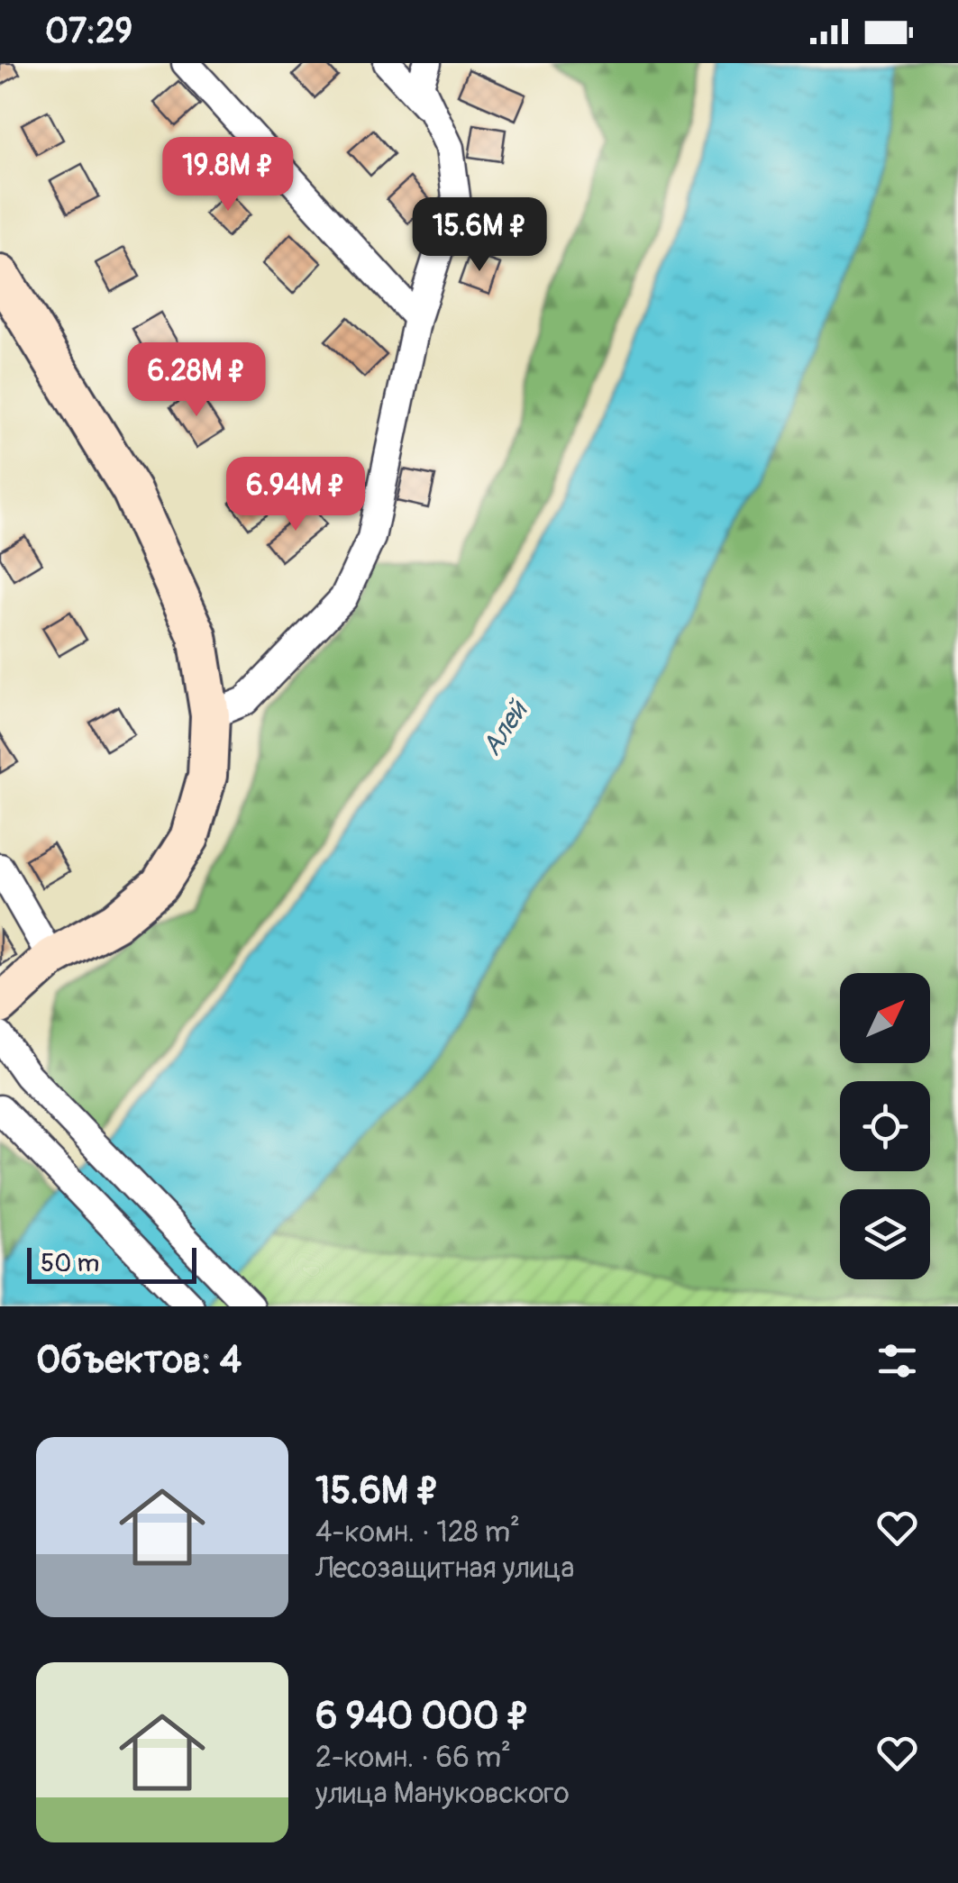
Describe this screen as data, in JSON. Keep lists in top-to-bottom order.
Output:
{
  "water": ["Алей"],
  "scale_bar": "50 m",
  "north": "top right",
  "page": {
    "status": "07:29",
    "price": [
      "19.8M ₽",
      "15.6M ₽",
      "6.28M ₽",
      "6.94M ₽"
    ],
    "scale": "50 m",
    "heading": "Объектов: 4",
    "list": [
      {
        "name": "15.6M ₽",
        "note": "4-комн. · 128 m² · Лесозащитная улица"
      },
      {
        "name": "6 940 000 ₽",
        "note": "2-комн. · 66 m² · улица Мануковского"
      }
    ]
  }
}
